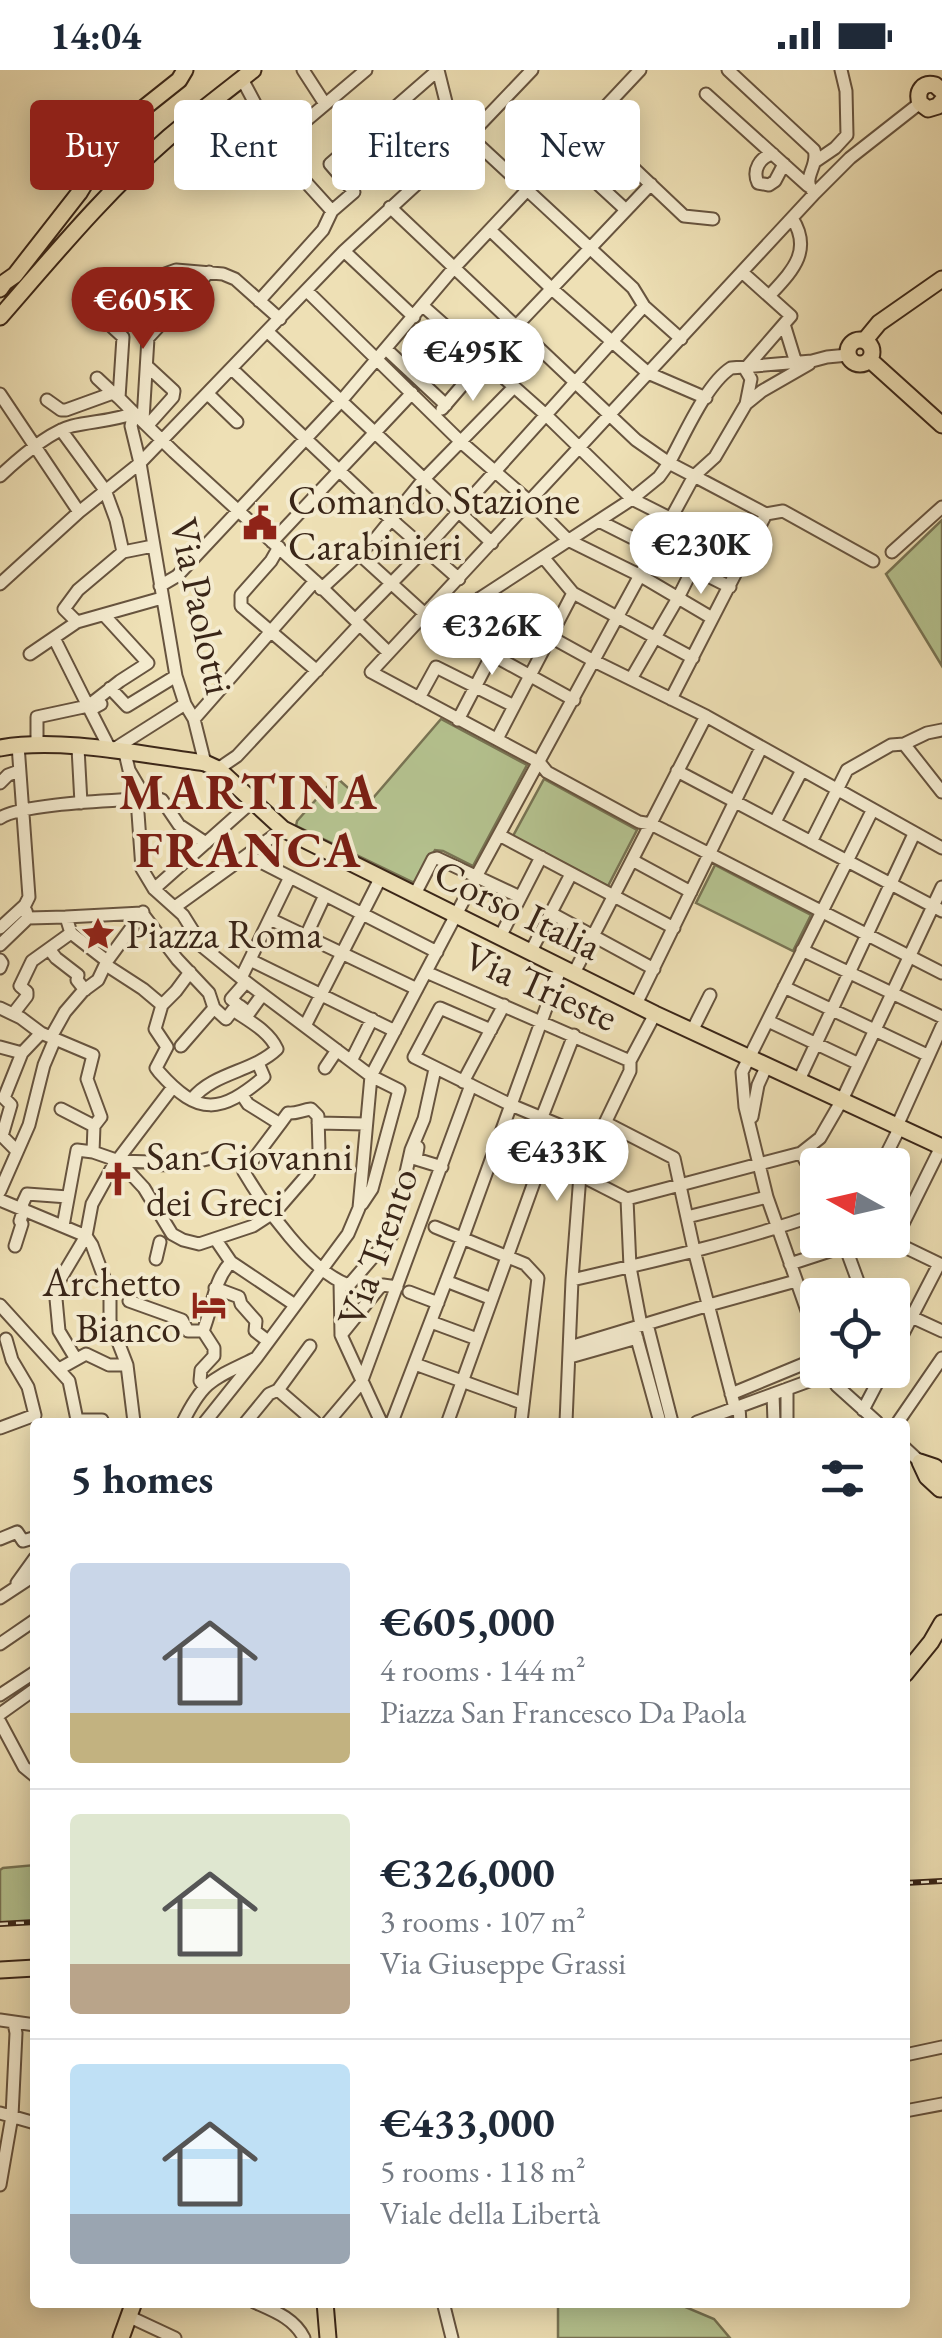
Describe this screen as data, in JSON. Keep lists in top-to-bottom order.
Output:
{
  "streets": {
    "main road": ["Corso Italia"],
    "street": ["Via Paolotti", "Via Trieste", "Via Trento"]
  },
  "crossings": [
    ["Via Paolotti", "Corso Italia"],
    ["Via Trieste", "Via Trento"]
  ],
  "districts": ["MARTINA FRANCA"],
  "places": {
    "public building": ["Comando Stazione Carabinieri"],
    "place": ["Piazza Roma"],
    "church": ["San Giovanni dei Greci"],
    "hotel": ["Archetto Bianco"]
  },
  "north": "left",
  "page": {
    "status": "14:04",
    "chip": [
      "Buy",
      "Rent",
      "Filters",
      "New"
    ],
    "price": [
      "€605K",
      "€495K",
      "€230K",
      "€326K",
      "€433K"
    ],
    "heading": "5 homes",
    "list": [
      {
        "name": "€605,000",
        "note": "4 rooms · 144 m² · Piazza San Francesco Da Paola"
      },
      {
        "name": "€326,000",
        "note": "3 rooms · 107 m² · Via Giuseppe Grassi"
      },
      {
        "name": "€433,000",
        "note": "5 rooms · 118 m² · Viale della Libertà"
      }
    ]
  }
}
